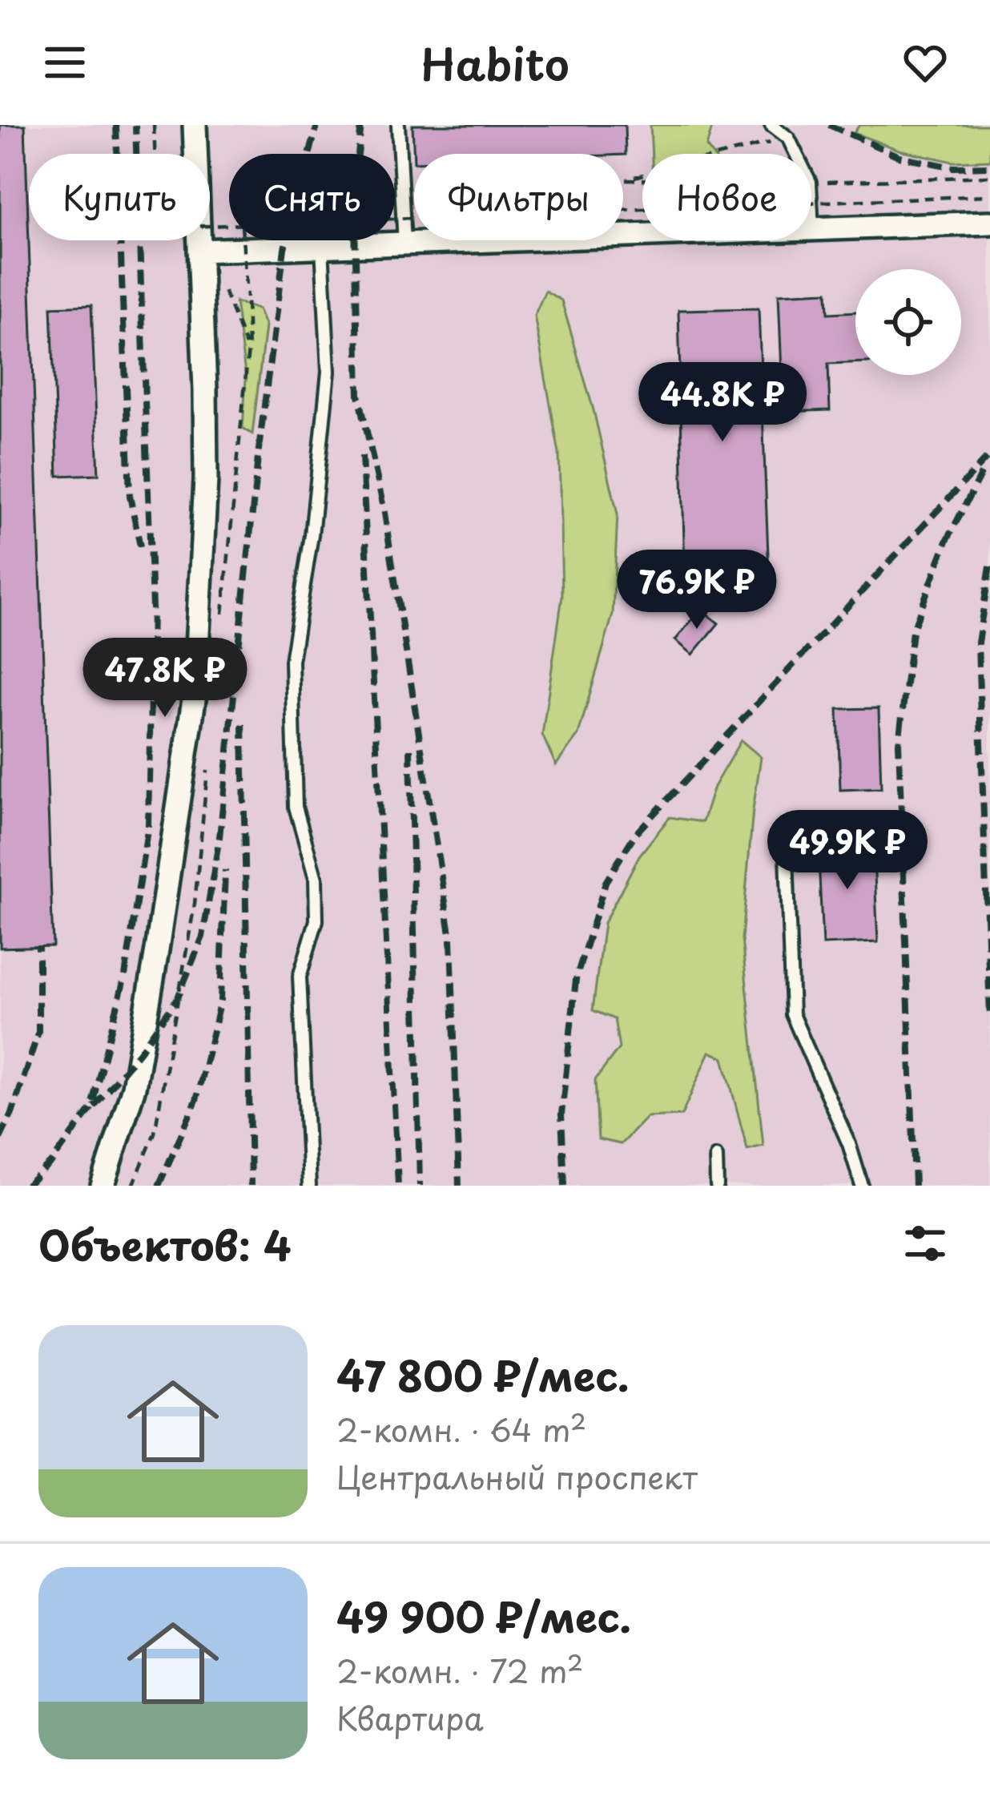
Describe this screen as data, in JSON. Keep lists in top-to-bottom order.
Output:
{
  "page": {
    "header": "Habito",
    "chip": [
      "Купить",
      "Снять",
      "Фильтры",
      "Новое"
    ],
    "price": [
      "44.8K ₽",
      "76.9K ₽",
      "47.8K ₽",
      "49.9K ₽"
    ],
    "heading": "Объектов: 4",
    "list": [
      {
        "name": "47 800 ₽/мес.",
        "note": "2-комн. · 64 m² · Центральный проспект"
      },
      {
        "name": "49 900 ₽/мес.",
        "note": "2-комн. · 72 m² · Квартира"
      }
    ]
  }
}
